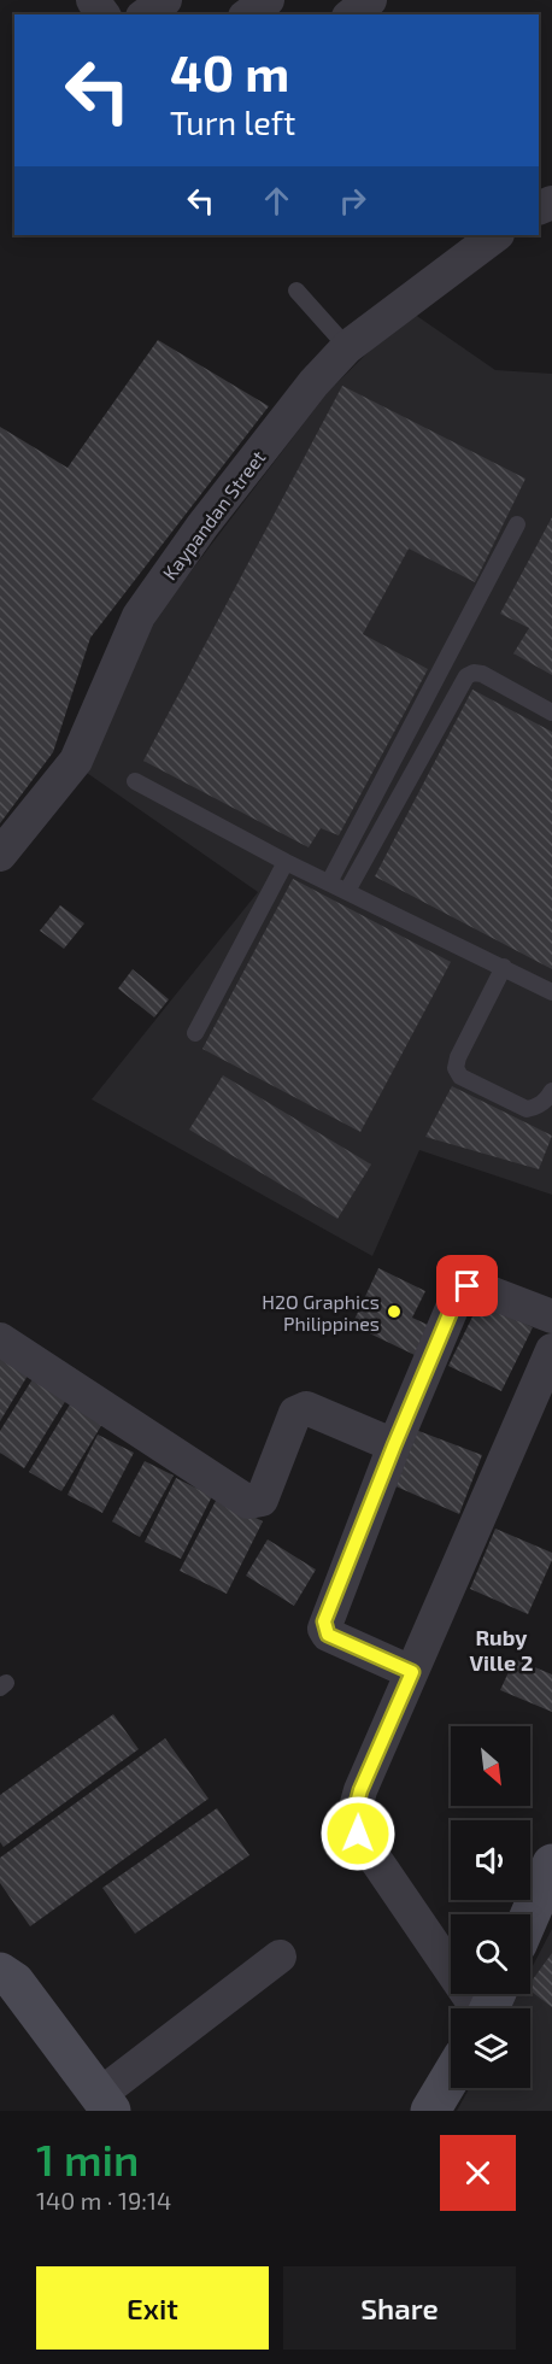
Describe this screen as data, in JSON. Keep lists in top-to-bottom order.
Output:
{
  "streets": {
    "street": ["Kaypandan Street"]
  },
  "districts": ["Ruby Ville 2"],
  "places": ["H2O Graphics Philippines"],
  "north": "bottom right",
  "page": {
    "turn": ["40 m", "Turn left"],
    "heading": ["1 min", "140 m · 19:14"],
    "buttons": ["Exit", "Share"]
  }
}
